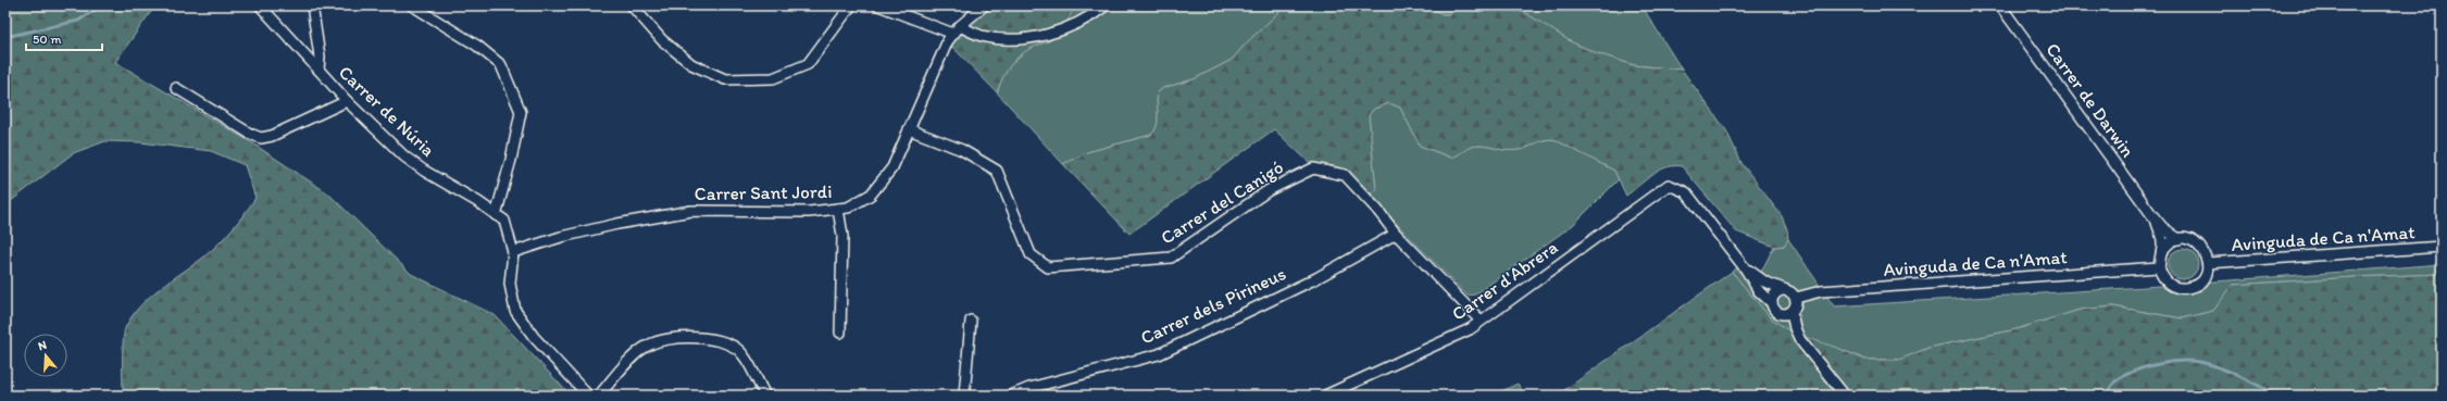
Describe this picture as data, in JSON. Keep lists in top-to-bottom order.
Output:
{
  "streets": {
    "street": [
      "Carrer de Darwin",
      "Carrer de Núria",
      "Carrer Sant Jordi",
      "Carrer del Canigó",
      "Avinguda de Ca n'Amat",
      "Carrer d'Abrera",
      "Carrer dels Pirineus"
    ]
  },
  "crossings": [
    ["Carrer de Darwin", "Avinguda de Ca n'Amat"],
    ["Carrer de Núria", "Carrer Sant Jordi"],
    ["Carrer Sant Jordi", "Carrer del Canigó"],
    ["Carrer del Canigó", "Carrer d'Abrera"],
    ["Carrer del Canigó", "Carrer dels Pirineus"]
  ],
  "scale_bar": "50 m",
  "north": "top"
}
